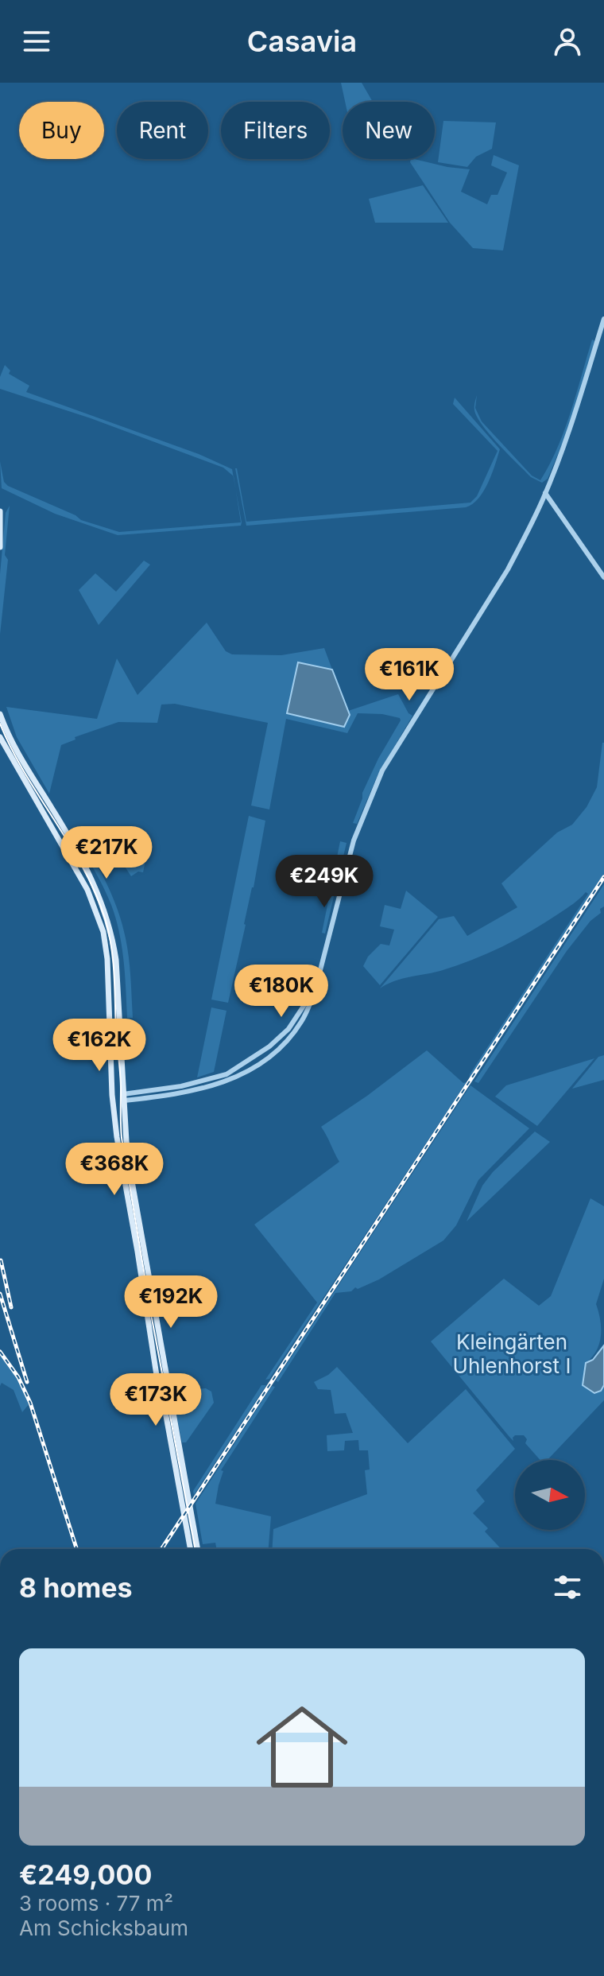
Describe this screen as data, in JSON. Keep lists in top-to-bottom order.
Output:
{
  "parks": ["Kleingärten Uhlenhorst I"],
  "north": "right",
  "page": {
    "header": "Casavia",
    "chip": [
      "Buy",
      "Rent",
      "Filters",
      "New"
    ],
    "price": [
      "€161K",
      "€217K",
      "€249K",
      "€180K",
      "€162K",
      "€368K",
      "€192K",
      "€173K"
    ],
    "heading": "8 homes",
    "list": [
      {
        "name": "€249,000",
        "note": "3 rooms · 77 m² · Am Schicksbaum"
      }
    ]
  }
}
